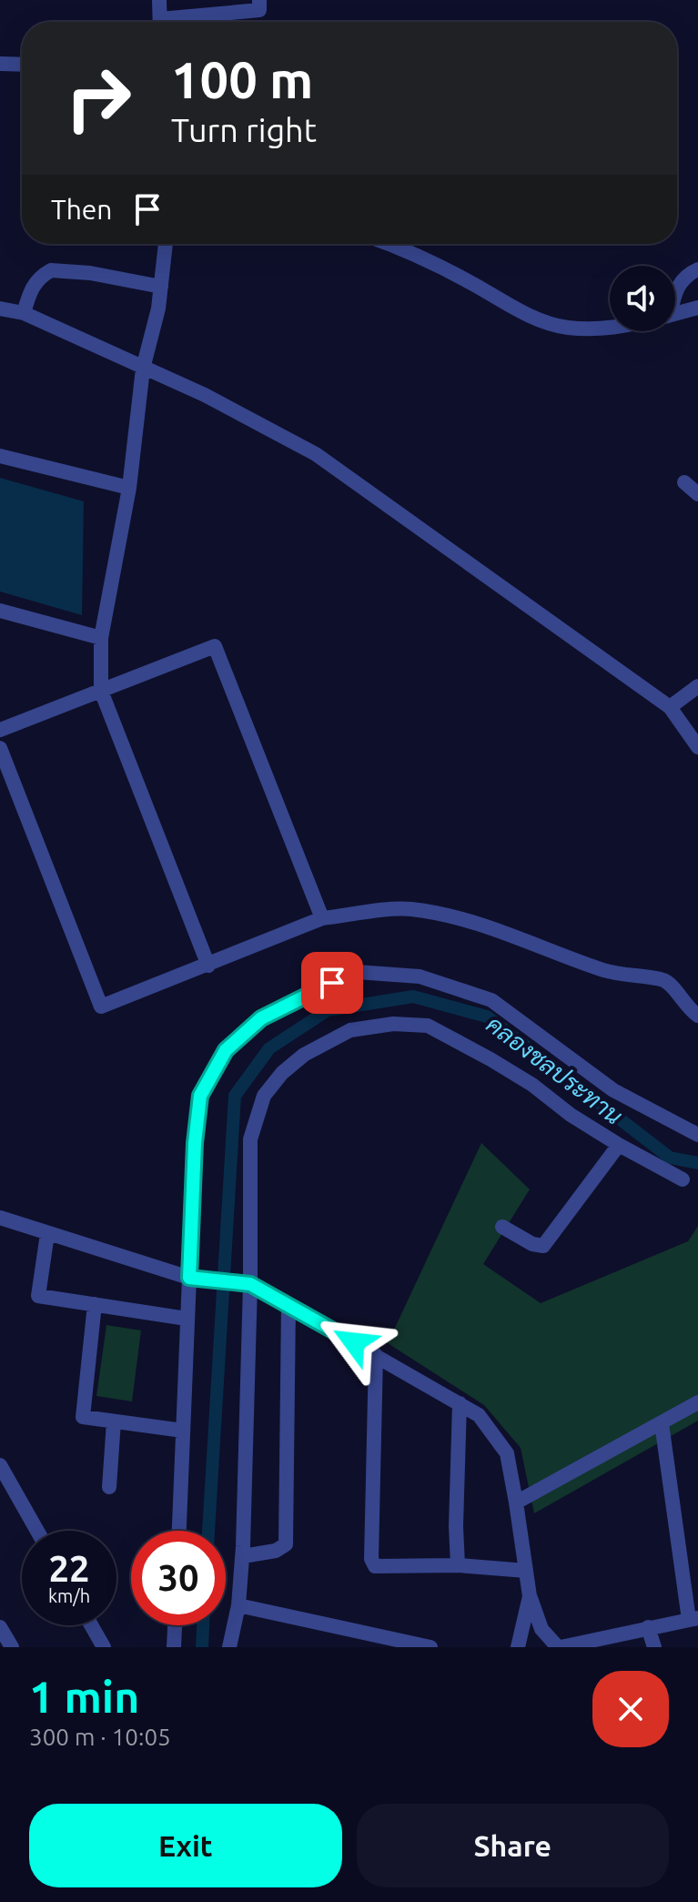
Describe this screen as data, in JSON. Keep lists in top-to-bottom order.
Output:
{
  "water": ["คลองชลประทาน"],
  "page": {
    "turn": ["100 m", "Turn right"],
    "then": "Then",
    "speed": "22 km/h",
    "limit": "30",
    "heading": ["1 min", "300 m · 10:05"],
    "buttons": ["Exit", "Share"]
  }
}
